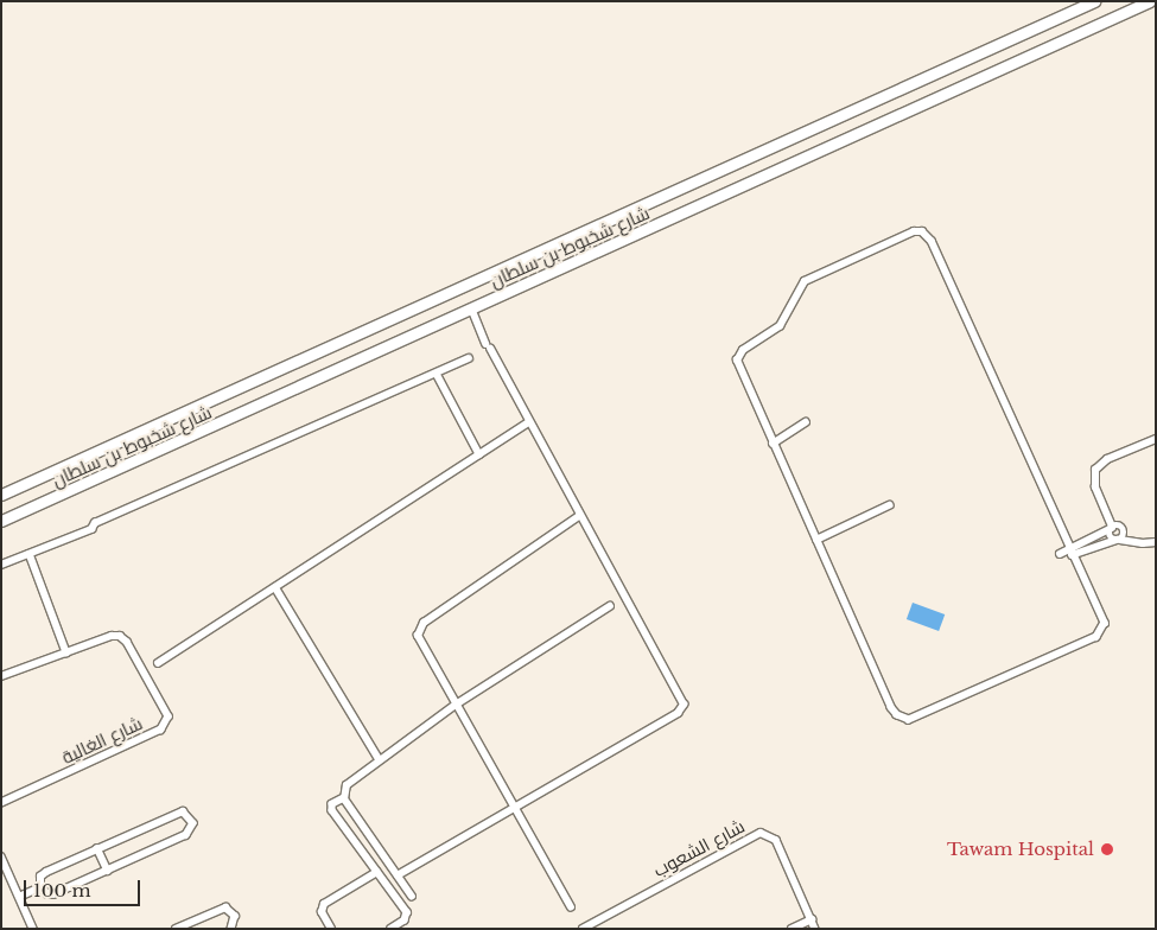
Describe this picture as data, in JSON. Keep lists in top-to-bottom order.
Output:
{
  "streets": {
    "main road": ["شارع شخبوط بن سلطان"],
    "street": ["شارع الغالية", "شارع الشعوب"]
  },
  "places": ["Tawam Hospital"],
  "scale_bar": "100 m"
}
